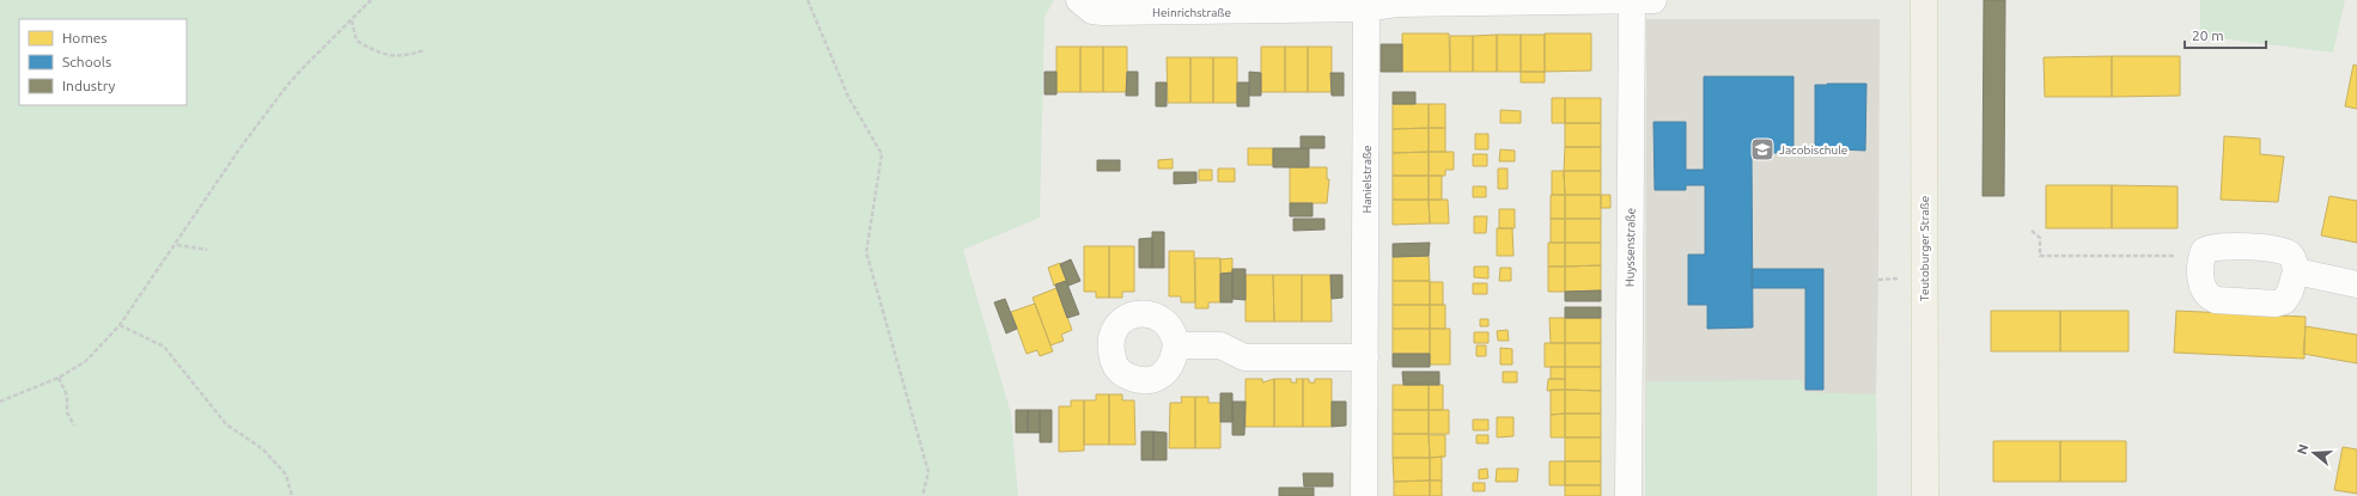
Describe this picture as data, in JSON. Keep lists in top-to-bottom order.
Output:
{
  "streets": {
    "main road": ["Teutoburger Straße"],
    "street": ["Heinrichstraße", "Hanielstraße", "Huyssenstraße"]
  },
  "crossings": [
    ["Heinrichstraße", "Hanielstraße"],
    ["Heinrichstraße", "Huyssenstraße"]
  ],
  "places": {
    "school or university": ["Jacobischule"]
  },
  "legend": ["Homes", "Schools", "Industry"],
  "scale_bar": "20 m",
  "north": "left"
}
